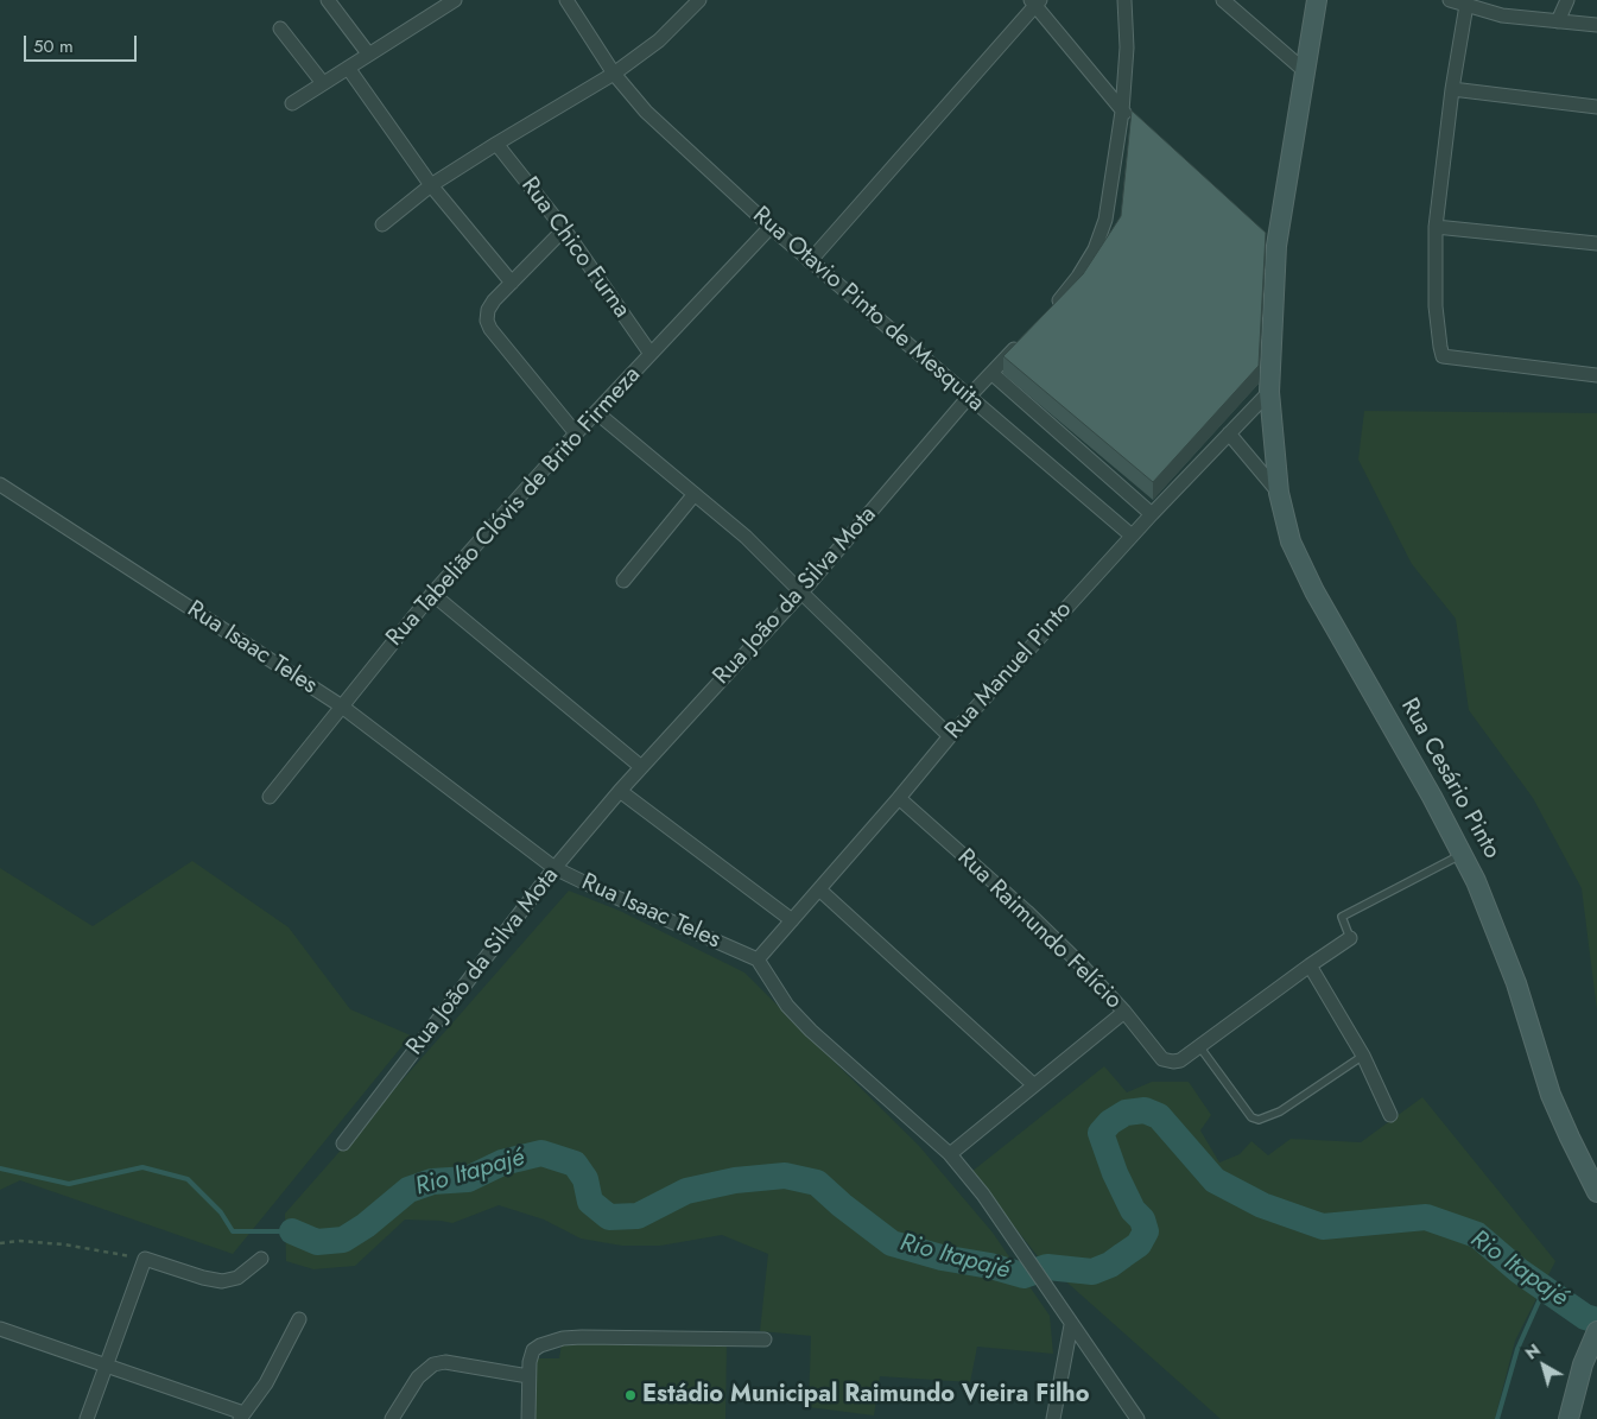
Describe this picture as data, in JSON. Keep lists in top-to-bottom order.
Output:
{
  "streets": {
    "street": [
      "Rua Chico Furna",
      "Rua Otavio Pinto de Mesquita",
      "Rua Tabelião Clóvis de Brito Firmeza",
      "Rua João da Silva Mota",
      "Rua Isaac Teles",
      "Rua Manuel Pinto",
      "Rua Cesário Pinto",
      "Rua Raimundo Felício"
    ]
  },
  "crossings": [
    ["Rua Chico Furna", "Rua Tabelião Clóvis de Brito Firmeza"],
    ["Rua Otavio Pinto de Mesquita", "Rua Tabelião Clóvis de Brito Firmeza"],
    ["Rua Otavio Pinto de Mesquita", "Rua João da Silva Mota"],
    ["Rua Otavio Pinto de Mesquita", "Rua Manuel Pinto"],
    ["Rua Tabelião Clóvis de Brito Firmeza", "Rua Isaac Teles"],
    ["Rua João da Silva Mota", "Rua Isaac Teles"],
    ["Rua Isaac Teles", "Rua Manuel Pinto"],
    ["Rua Manuel Pinto", "Rua Cesário Pinto"],
    ["Rua Manuel Pinto", "Rua Raimundo Felício"]
  ],
  "water": ["Rio Itapajé"],
  "places": ["Estádio Municipal Raimundo Vieira Filho"],
  "scale_bar": "50 m",
  "north": "top left"
}
